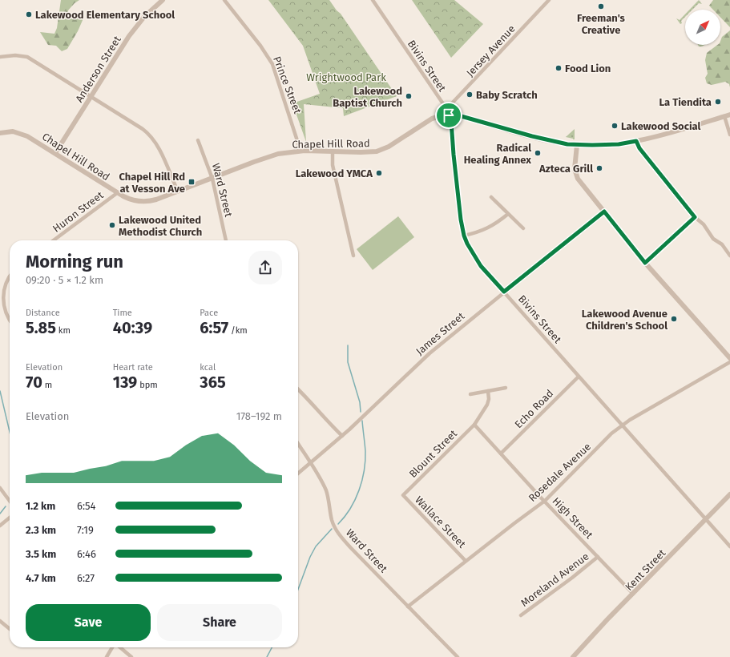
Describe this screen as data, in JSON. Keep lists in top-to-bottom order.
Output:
{
  "streets": {
    "street": [
      "Jersey Avenue",
      "Bivins Street",
      "Anderson Street",
      "Prince Street",
      "Chapel Hill Road",
      "Ward Street",
      "Huron Street",
      "James Street",
      "Echo Road",
      "Blount Street",
      "Rosedale Avenue",
      "High Street",
      "Wallace Street",
      "Kent Street",
      "Moreland Avenue"
    ]
  },
  "crossings": [
    ["Jersey Avenue", "Bivins Street"],
    ["Jersey Avenue", "Chapel Hill Road"],
    ["Bivins Street", "Chapel Hill Road"],
    ["Bivins Street", "James Street"],
    ["Bivins Street", "Echo Road"],
    ["Bivins Street", "Rosedale Avenue"],
    ["Bivins Street", "Kent Street"],
    ["Anderson Street", "Chapel Hill Road"],
    ["Prince Street", "Chapel Hill Road"],
    ["Chapel Hill Road", "Ward Street"],
    ["Chapel Hill Road", "Huron Street"],
    ["Ward Street", "James Street"],
    ["Ward Street", "Rosedale Avenue"],
    ["Echo Road", "High Street"],
    ["Blount Street", "High Street"],
    ["Blount Street", "Wallace Street"],
    ["Rosedale Avenue", "High Street"],
    ["Rosedale Avenue", "Wallace Street"],
    ["High Street", "Kent Street"],
    ["High Street", "Moreland Avenue"]
  ],
  "parks": ["Wrightwood Park"],
  "places": {
    "other": [
      "Freeman's Creative",
      "Lakewood Elementary School",
      "Food Lion",
      "Baby Scratch",
      "Lakewood Baptist Church",
      "La Tiendita",
      "Lakewood Social",
      "Radical Healing Annex",
      "Azteca Grill",
      "Lakewood YMCA",
      "Lakewood United Methodist Church",
      "Lakewood Avenue Children's School"
    ],
    "transit": ["Chapel Hill Rd at Vesson Ave"]
  },
  "north": "top right",
  "page": {
    "heading": ["Morning run", "09:20 · 5 × 1.2 km"],
    "stats": [
      ["Distance", "5.85 km"],
      ["Time", "40:39"],
      ["Pace", "6:57 /km"],
      ["Elevation", "70 m"],
      ["Heart rate", "139 bpm"],
      ["kcal", "365"]
    ],
    "chart": ["Elevation", "178–192 m"],
    "list": [
      {
        "name": "1.2 km",
        "note": "6:54"
      },
      {
        "name": "2.3 km",
        "note": "7:19"
      },
      {
        "name": "3.5 km",
        "note": "6:46"
      },
      {
        "name": "4.7 km",
        "note": "6:27"
      }
    ],
    "buttons": ["Save", "Share"]
  }
}
